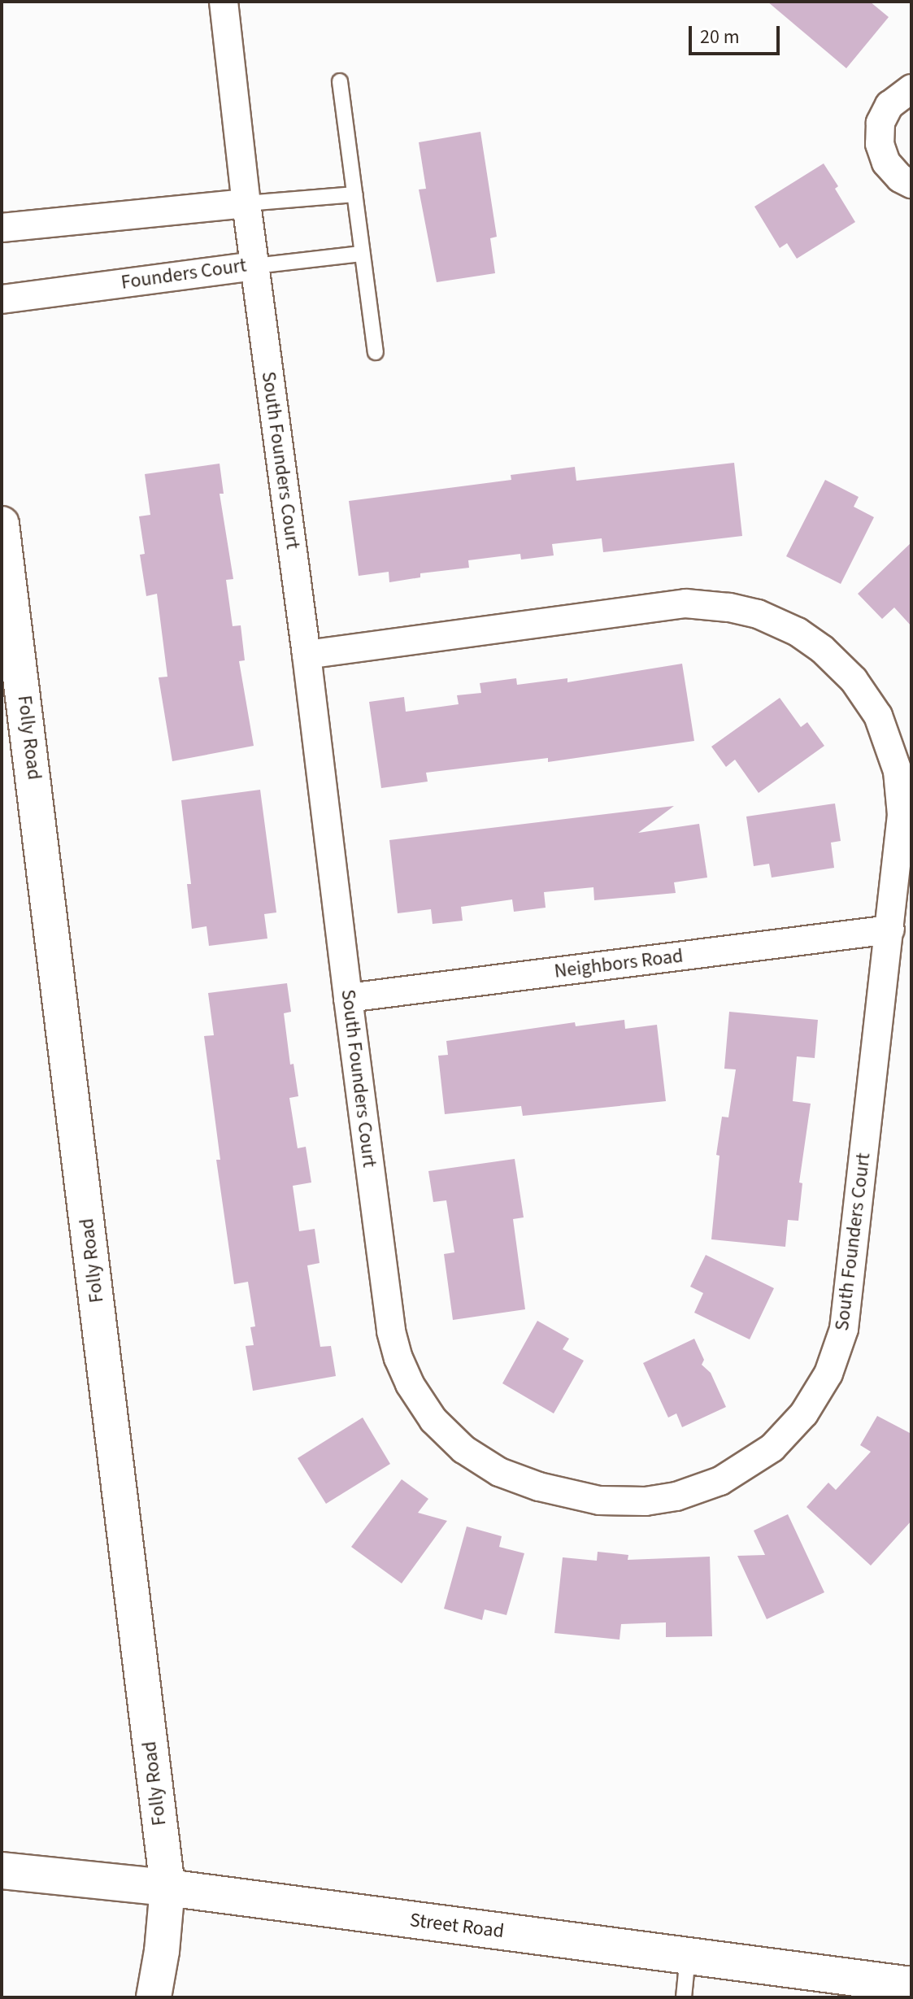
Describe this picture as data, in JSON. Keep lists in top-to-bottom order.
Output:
{
  "streets": {
    "main road": ["Street Road"],
    "street": [
      "Founders Court",
      "South Founders Court",
      "Folly Road",
      "Neighbors Road"
    ]
  },
  "crossings": [
    ["Founders Court", "South Founders Court"],
    ["South Founders Court", "Neighbors Road"],
    ["Folly Road", "Street Road"]
  ],
  "scale_bar": "20 m"
}
